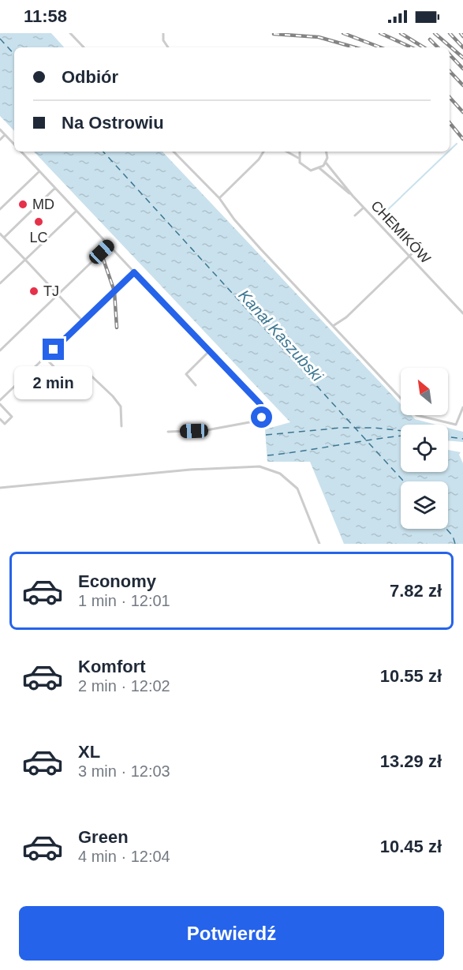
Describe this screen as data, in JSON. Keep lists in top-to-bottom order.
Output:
{
  "streets": {
    "lane": ["CHEMIKÓW"]
  },
  "water": ["Kanał Kaszubski"],
  "places": ["MD", "LC", "TJ"],
  "north": "top left",
  "page": {
    "status": "11:58",
    "banner": ["Odbiór", "Na Ostrowiu"],
    "bubble": "2 min",
    "list": [
      {
        "name": "Economy",
        "note": "1 min · 12:01",
        "value": "7.82 zł"
      },
      {
        "name": "Komfort",
        "note": "2 min · 12:02",
        "value": "10.55 zł"
      },
      {
        "name": "XL",
        "note": "3 min · 12:03",
        "value": "13.29 zł"
      },
      {
        "name": "Green",
        "note": "4 min · 12:04",
        "value": "10.45 zł"
      }
    ],
    "buttons": "Potwierdź"
  }
}
